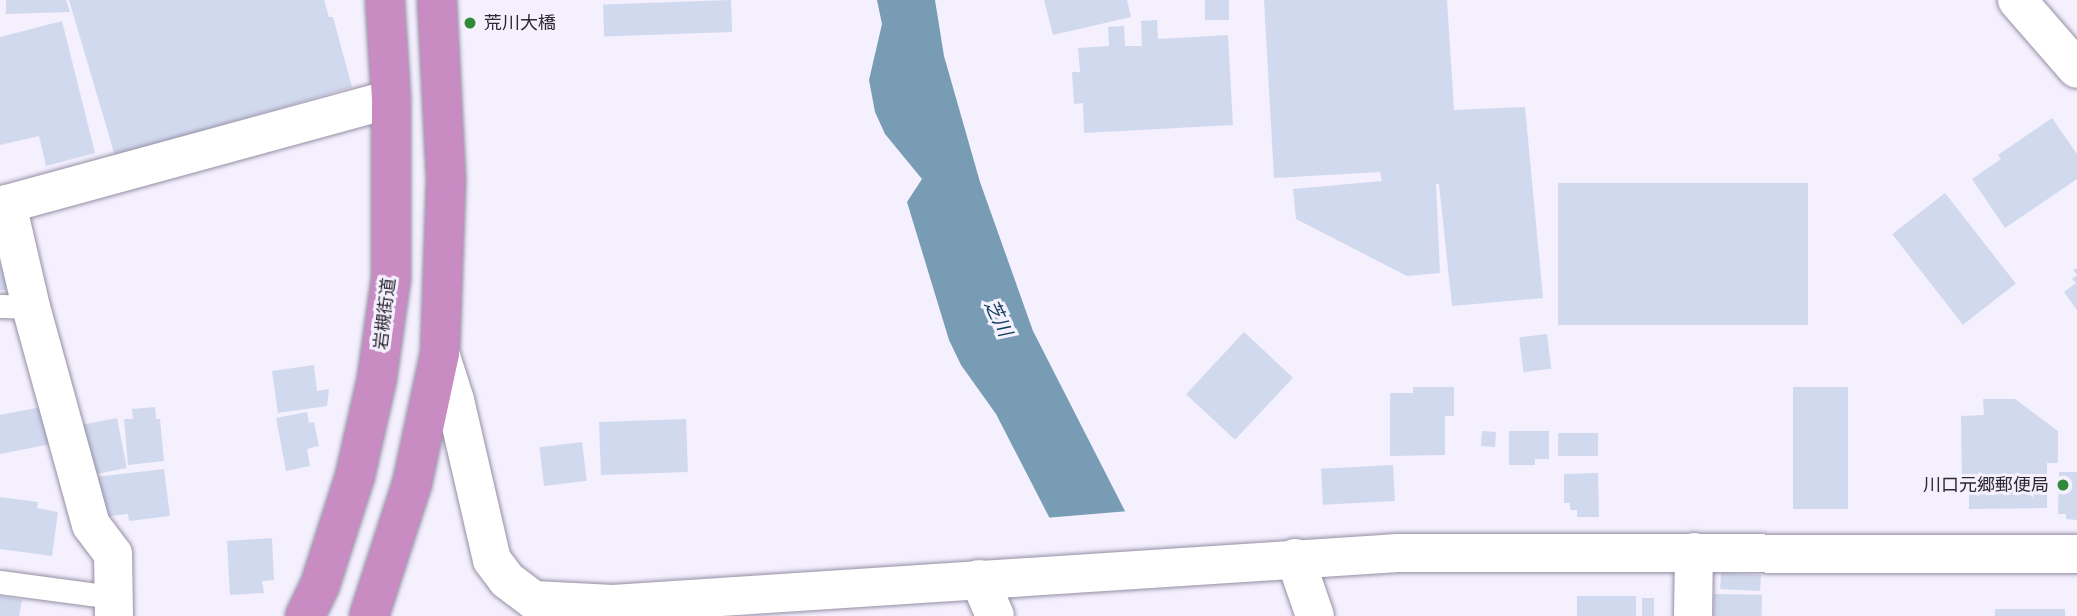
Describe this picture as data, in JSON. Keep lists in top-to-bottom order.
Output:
{
  "streets": {
    "highway": ["岩槻街道"]
  },
  "water": ["芝川"],
  "places": ["荒川大橋", "川口元郷郵便局"]
}
